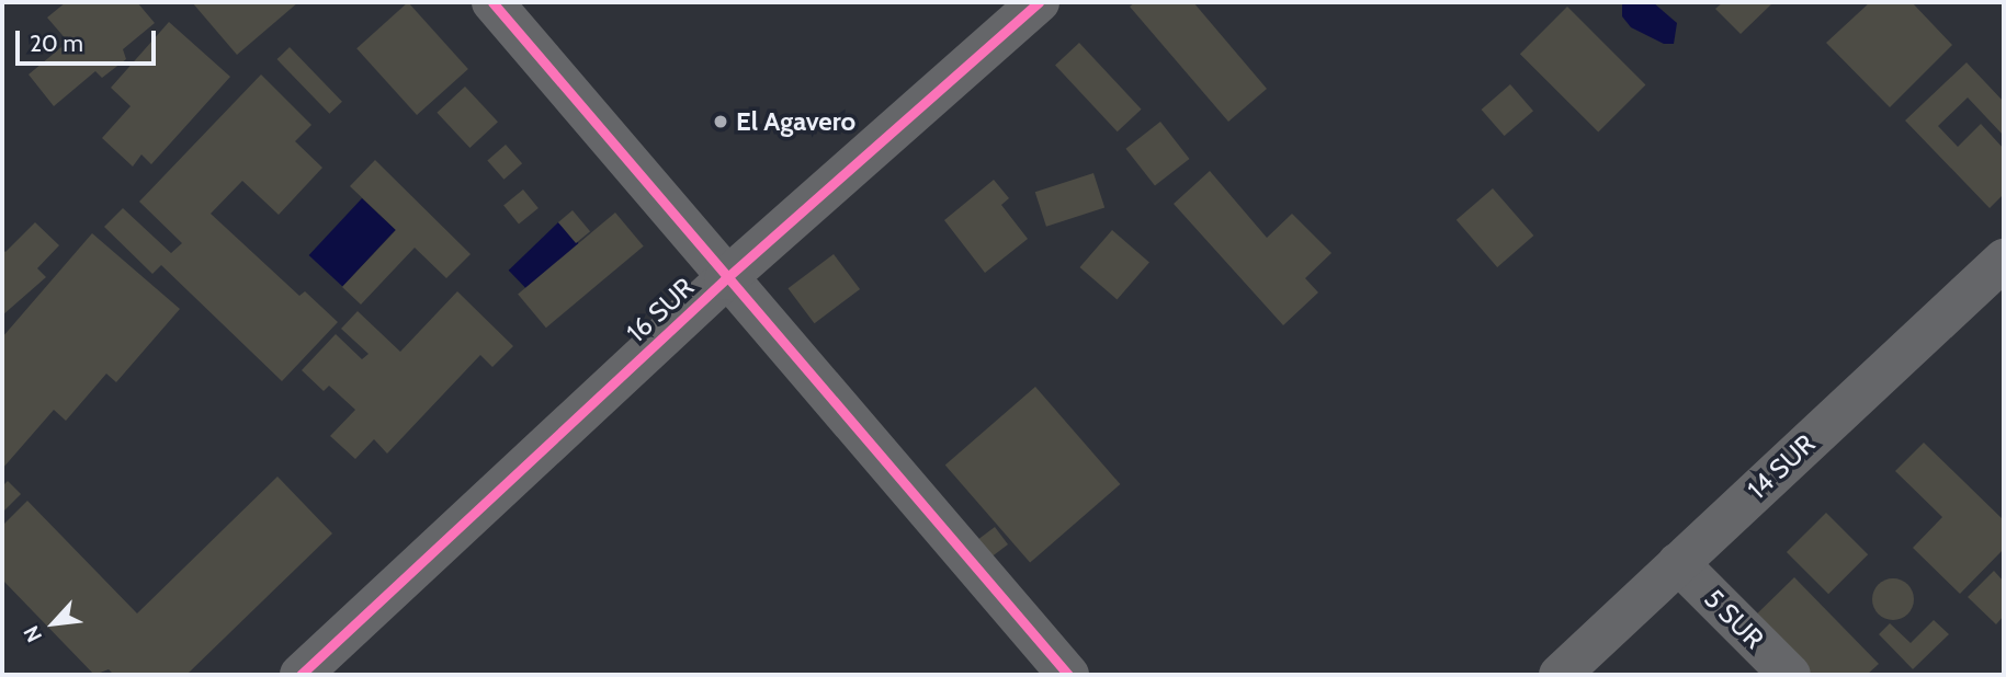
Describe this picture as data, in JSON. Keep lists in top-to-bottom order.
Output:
{
  "streets": {
    "street": ["16 SUR", "14 SUR", "5 SUR"]
  },
  "crossings": [
    ["14 SUR", "5 SUR"]
  ],
  "places": ["El Agavero"],
  "scale_bar": "20 m",
  "north": "bottom left"
}
